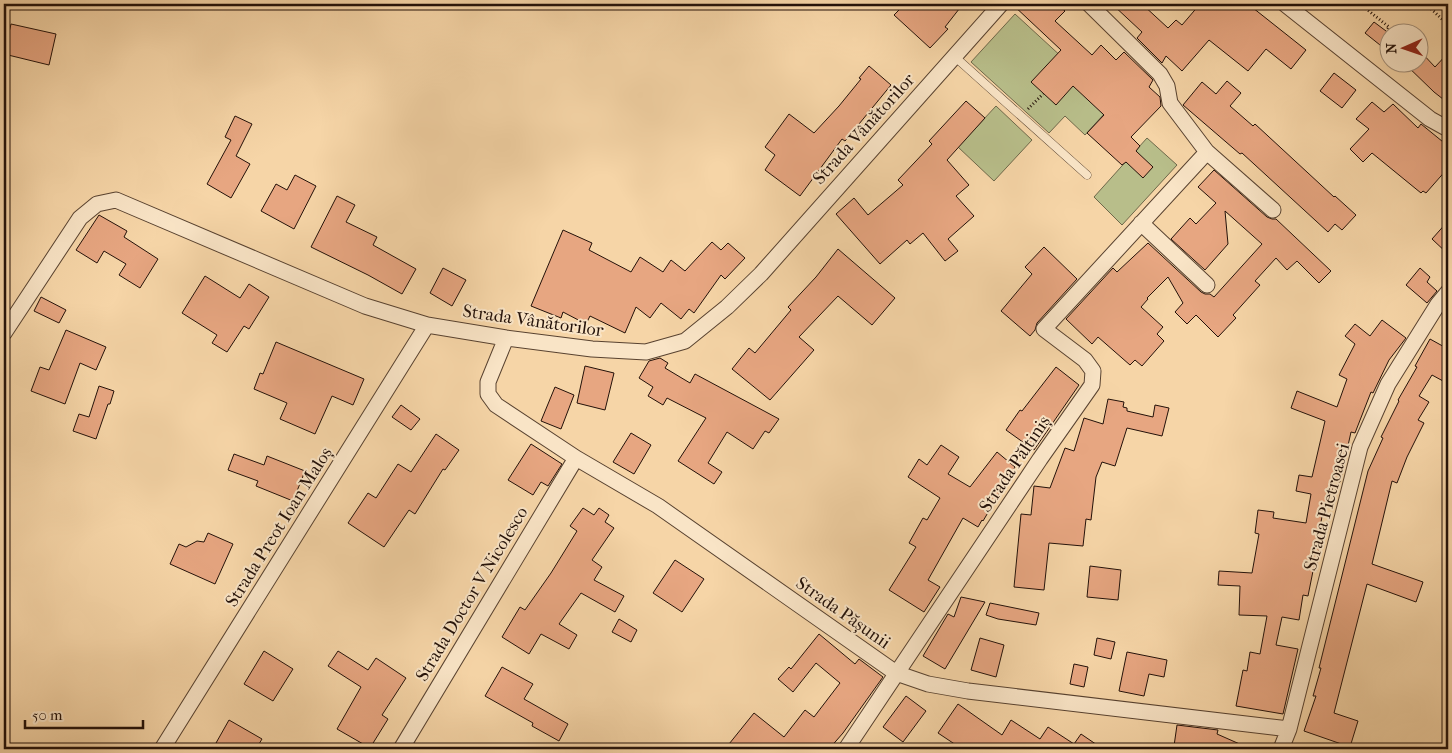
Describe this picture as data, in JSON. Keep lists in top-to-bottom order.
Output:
{
  "streets": {
    "street": [
      "Strada Vânătorilor",
      "Strada Păltiniș",
      "Strada Pietroasei",
      "Strada Preot Ioan Maloș",
      "Strada Doctor V Nicolesco",
      "Strada Pășunii"
    ]
  },
  "crossings": [
    ["Strada Vânătorilor", "Strada Preot Ioan Maloș"],
    ["Strada Vânătorilor", "Strada Pășunii"],
    ["Strada Păltiniș", "Strada Pășunii"],
    ["Strada Pietroasei", "Strada Pășunii"],
    ["Strada Doctor V Nicolesco", "Strada Pășunii"]
  ],
  "scale_bar": "50 m",
  "north": "left"
}
